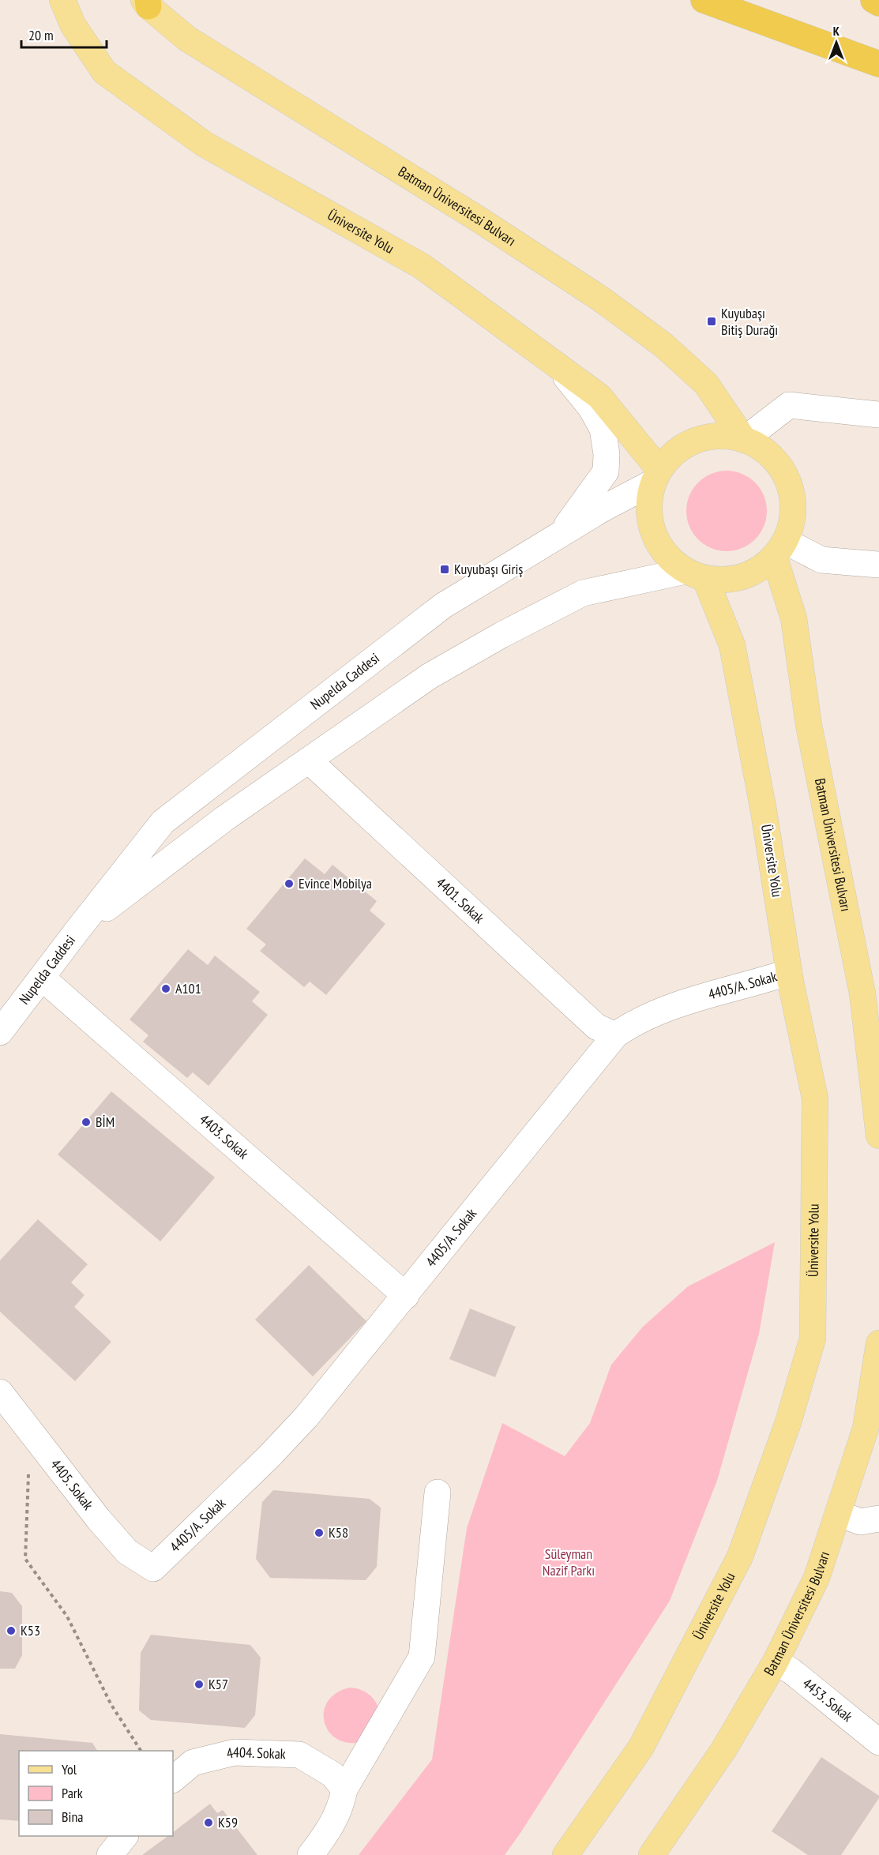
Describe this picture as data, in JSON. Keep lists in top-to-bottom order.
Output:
{
  "streets": {
    "main road": ["Batman Üniversitesi Bulvarı", "Üniversite Yolu"],
    "street": [
      "Nupelda Caddesi",
      "4401. Sokak",
      "4405/A. Sokak",
      "4403. Sokak",
      "4405. Sokak",
      "4453. Sokak",
      "4404. Sokak"
    ]
  },
  "crossings": [
    ["Batman Üniversitesi Bulvarı", "Üniversite Yolu"],
    ["Batman Üniversitesi Bulvarı", "Nupelda Caddesi"],
    ["Batman Üniversitesi Bulvarı", "4453. Sokak"],
    ["Üniversite Yolu", "Nupelda Caddesi"],
    ["Üniversite Yolu", "4405/A. Sokak"],
    ["Nupelda Caddesi", "4401. Sokak"],
    ["Nupelda Caddesi", "4403. Sokak"],
    ["4401. Sokak", "4405/A. Sokak"],
    ["4405/A. Sokak", "4403. Sokak"],
    ["4405/A. Sokak", "4405. Sokak"]
  ],
  "parks": ["Süleyman Nazif Parkı"],
  "places": {
    "transit": ["Kuyubaşı Bitiş Durağı", "Kuyubaşı Giriş"],
    "other": [
      "Evince Mobilya",
      "A101",
      "BİM",
      "K58",
      "K53",
      "K57",
      "K59"
    ]
  },
  "legend": ["Yol", "Park", "Bina"],
  "scale_bar": "20 m",
  "north": "top"
}
